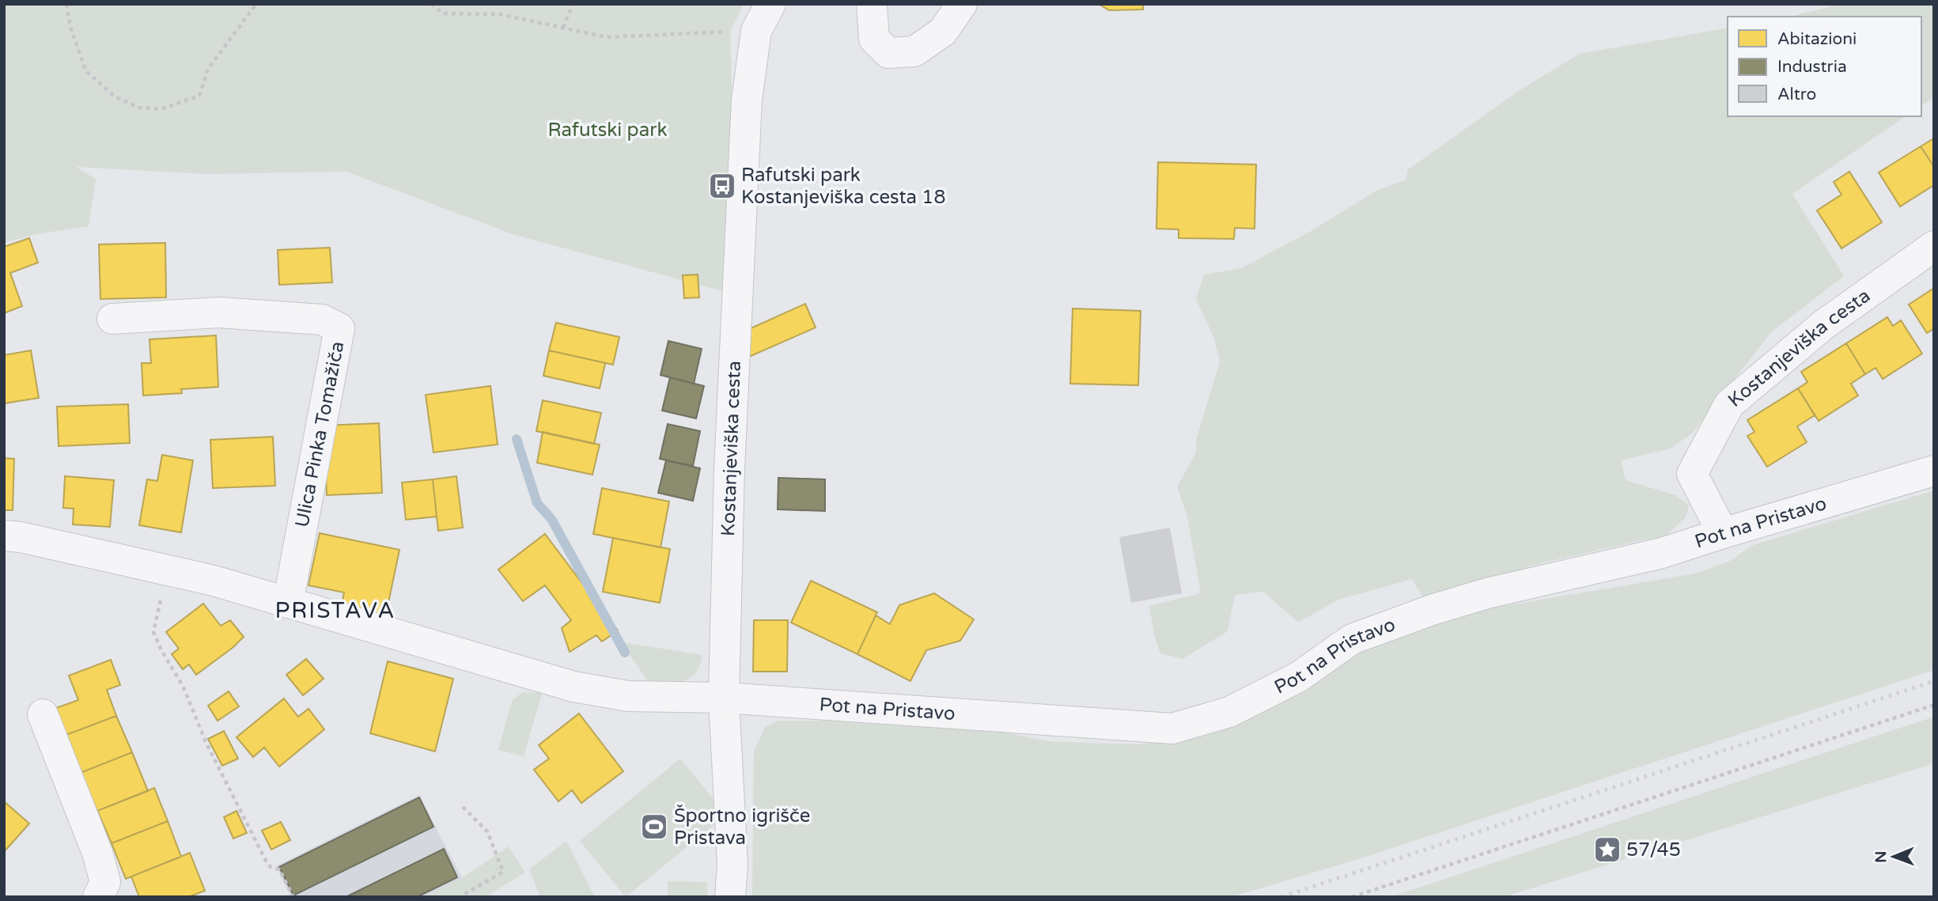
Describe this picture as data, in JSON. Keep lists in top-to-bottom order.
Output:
{
  "streets": {
    "street": ["Kostanjeviška cesta", "Ulica Pinka Tomažiča", "Pot na Pristavo"]
  },
  "crossings": [
    ["Kostanjeviška cesta", "Pot na Pristavo"]
  ],
  "districts": ["PRISTAVA"],
  "parks": ["Rafutski park"],
  "places": {
    "bus stop": ["Rafutski park Kostanjeviška cesta 18"],
    "sports": ["Športno igrišče Pristava"],
    "place": ["57/45"]
  },
  "legend": ["Abitazioni", "Industria", "Altro"],
  "north": "left"
}
